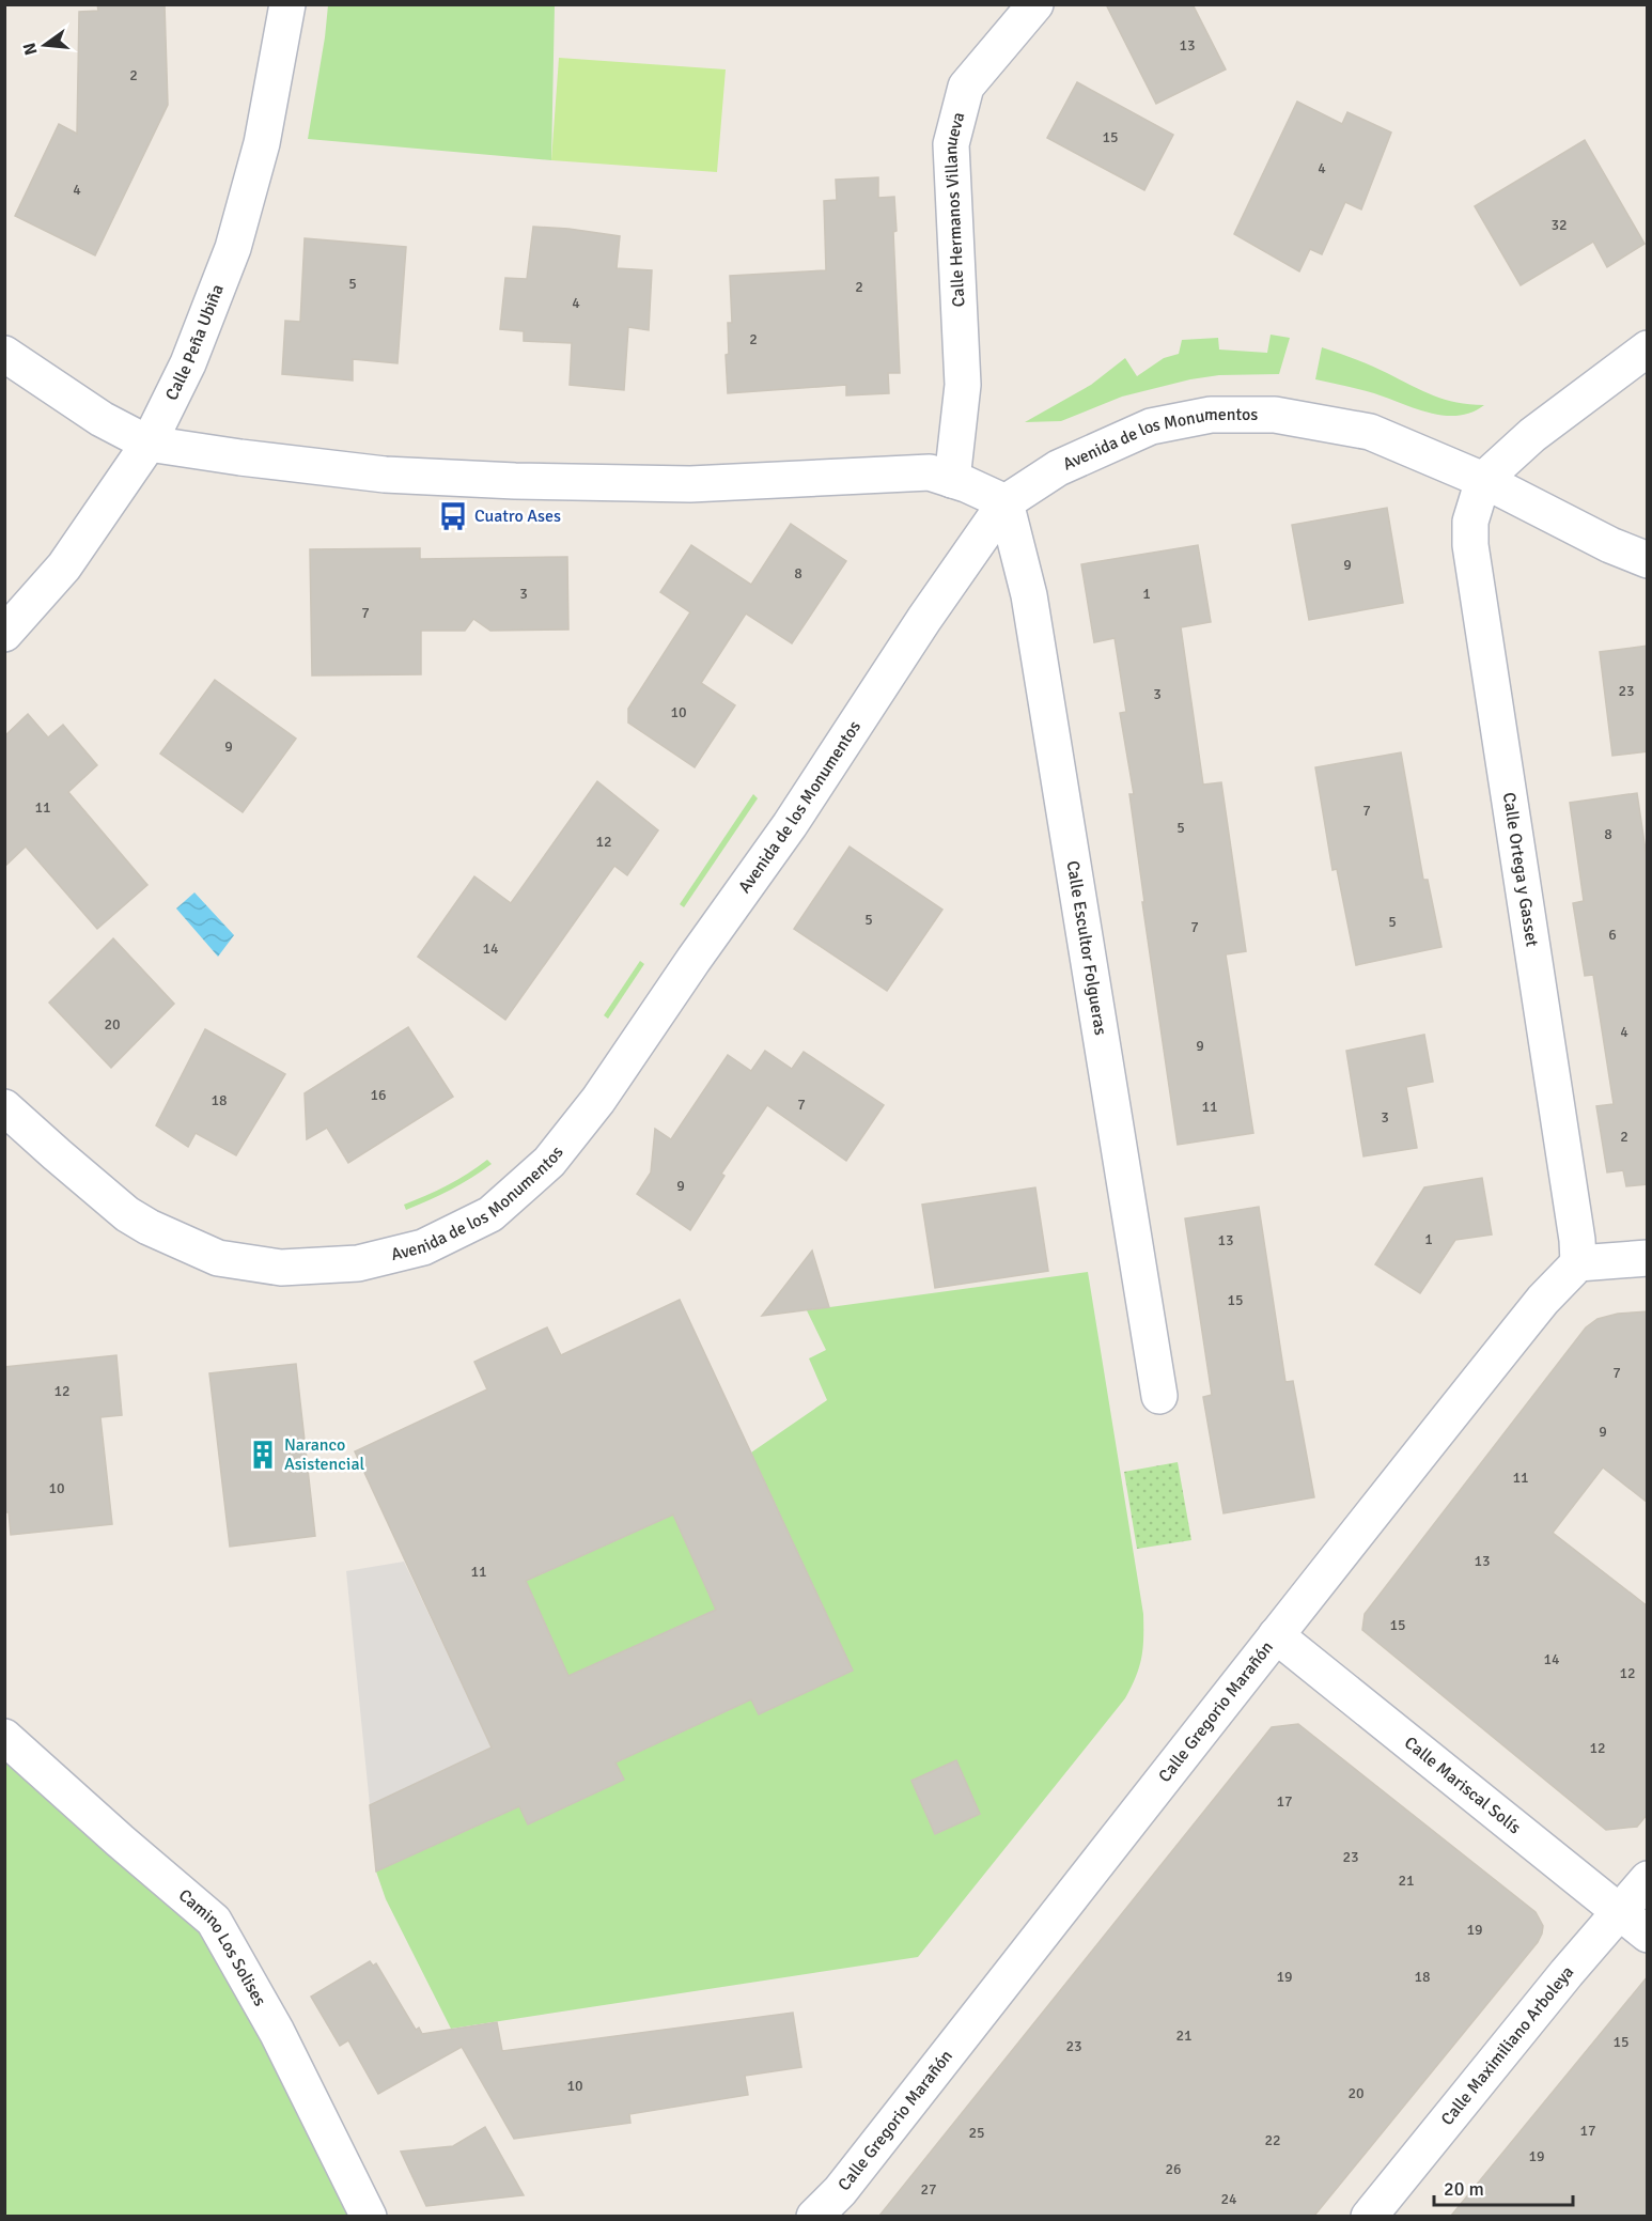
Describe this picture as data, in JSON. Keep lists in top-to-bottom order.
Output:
{
  "streets": {
    "street": [
      "Calle Hermanos Villanueva",
      "Calle Peña Ubiña",
      "Avenida de los Monumentos",
      "Calle Ortega y Gasset",
      "Calle Escultor Folgueras",
      "Calle Gregorio Marañón",
      "Calle Mariscal Solís",
      "Camino Los Solises",
      "Calle Maximiliano Arboleya"
    ]
  },
  "crossings": [
    ["Avenida de los Monumentos", "Calle Ortega y Gasset"],
    ["Avenida de los Monumentos", "Calle Escultor Folgueras"],
    ["Calle Ortega y Gasset", "Calle Gregorio Marañón"],
    ["Calle Gregorio Marañón", "Calle Mariscal Solís"],
    ["Calle Mariscal Solís", "Calle Maximiliano Arboleya"]
  ],
  "places": {
    "bus stop": ["Cuatro Ases"],
    "building": ["Naranco Asistencial"]
  },
  "house_numbers": [
    "13",
    "2",
    "15",
    "4",
    "4",
    "32",
    "5",
    "2",
    "4",
    "2",
    "9",
    "8",
    "3",
    "1",
    "7",
    "23",
    "3",
    "10",
    "9",
    "11",
    "7",
    "5",
    "8",
    "12",
    "5",
    "5",
    "7",
    "6",
    "14",
    "20",
    "4",
    "9",
    "16",
    "18",
    "7",
    "11",
    "3",
    "2",
    "9",
    "1",
    "13",
    "15",
    "7",
    "12",
    "9",
    "11",
    "10",
    "13",
    "11",
    "15",
    "14",
    "12",
    "12",
    "17",
    "23",
    "21",
    "19",
    "19",
    "18",
    "21",
    "15",
    "23",
    "10",
    "20",
    "17",
    "25",
    "22",
    "19",
    "26",
    "27",
    "24"
  ],
  "scale_bar": "20 m",
  "north": "left"
}
